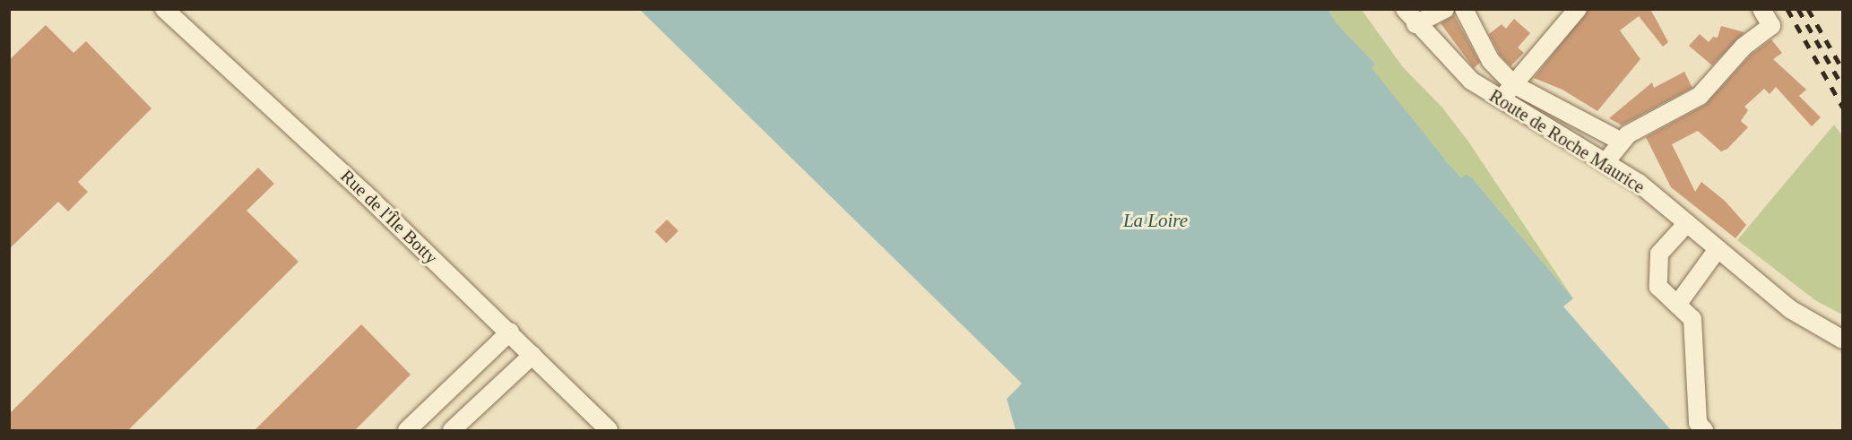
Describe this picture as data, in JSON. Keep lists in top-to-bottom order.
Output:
{
  "streets": {
    "street": ["Route de Roche Maurice", "Rue de l'Île Botty"]
  },
  "water": ["La Loire"]
}
